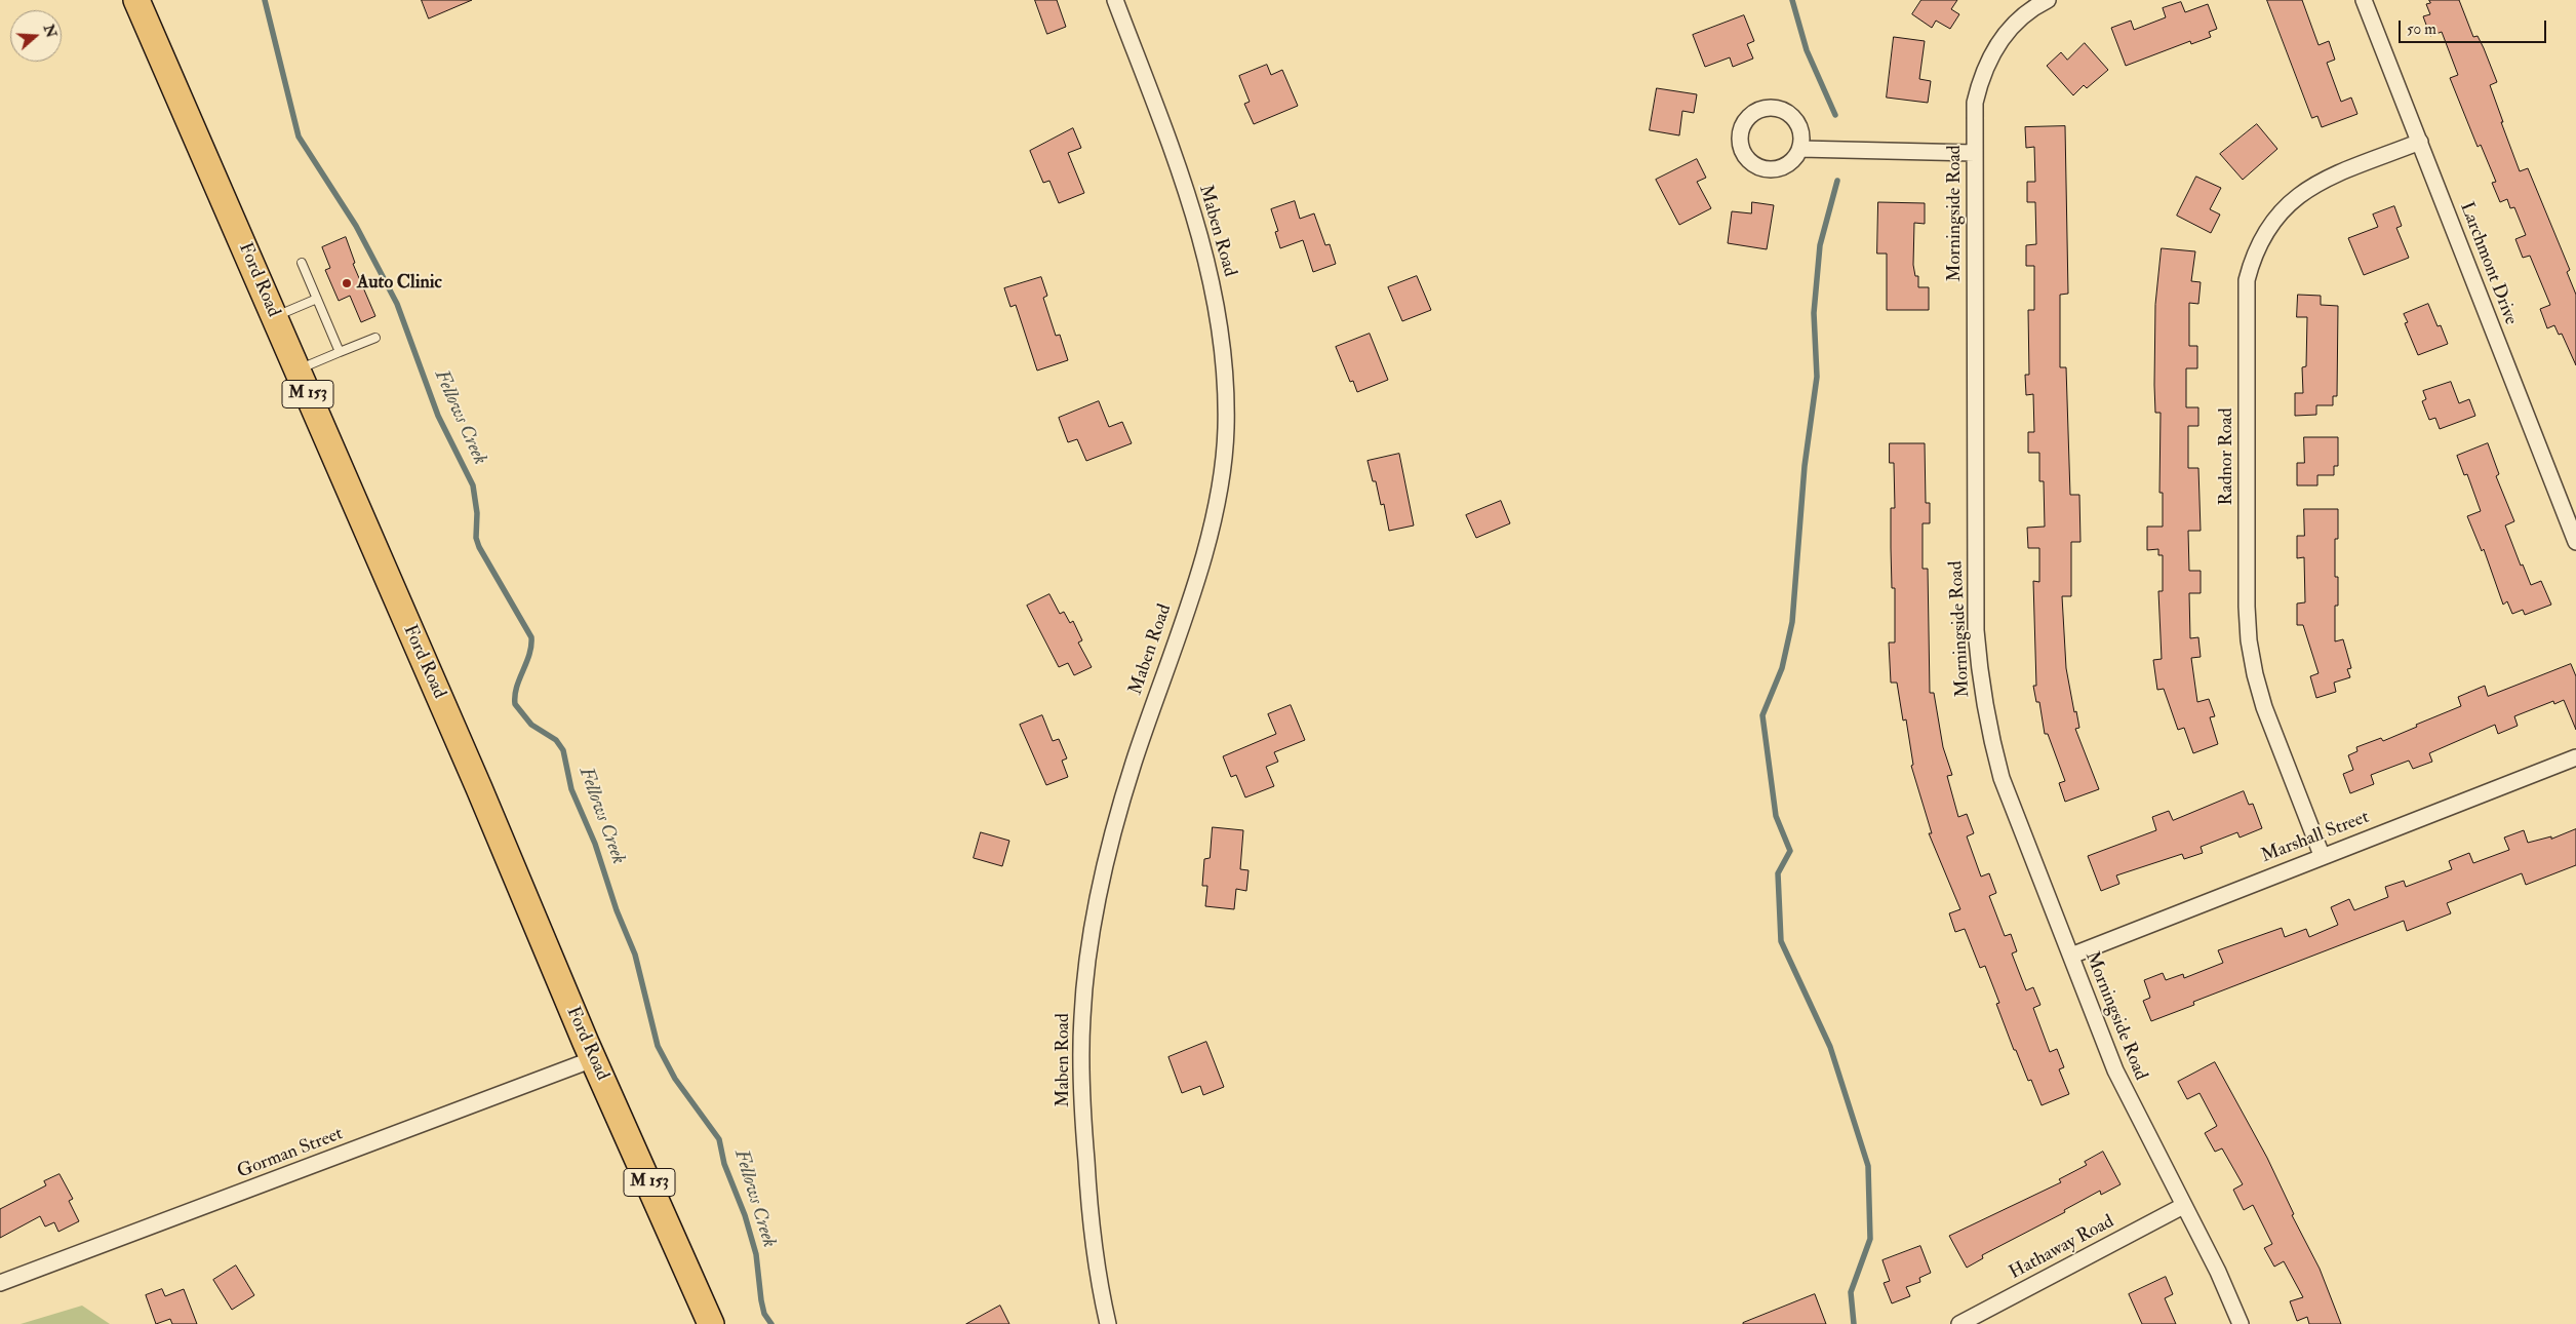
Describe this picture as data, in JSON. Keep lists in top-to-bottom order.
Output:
{
  "streets": {
    "main road": ["Ford Road", "M 153"],
    "street": [
      "Morningside Road",
      "Maben Road",
      "Larchmont Drive",
      "Radnor Road",
      "Marshall Street",
      "Gorman Street",
      "Hathaway Road"
    ]
  },
  "crossings": [
    ["Morningside Road", "Marshall Street"],
    ["Morningside Road", "Hathaway Road"],
    ["Larchmont Drive", "Radnor Road"],
    ["Ford Road", "Gorman Street"],
    ["Radnor Road", "Marshall Street"]
  ],
  "water": ["Fellows Creek"],
  "places": ["Auto Clinic"],
  "scale_bar": "50 m",
  "north": "right"
}
